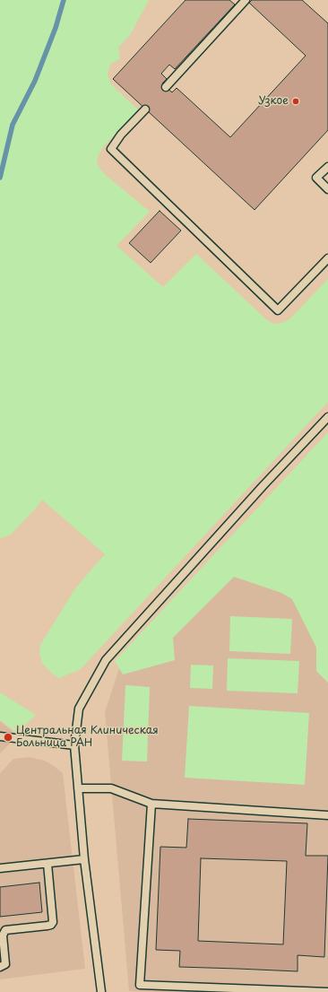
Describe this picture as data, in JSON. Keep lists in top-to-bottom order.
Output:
{
  "places": ["Узкое", "Центральная Клиническая Больница РАН"]
}
